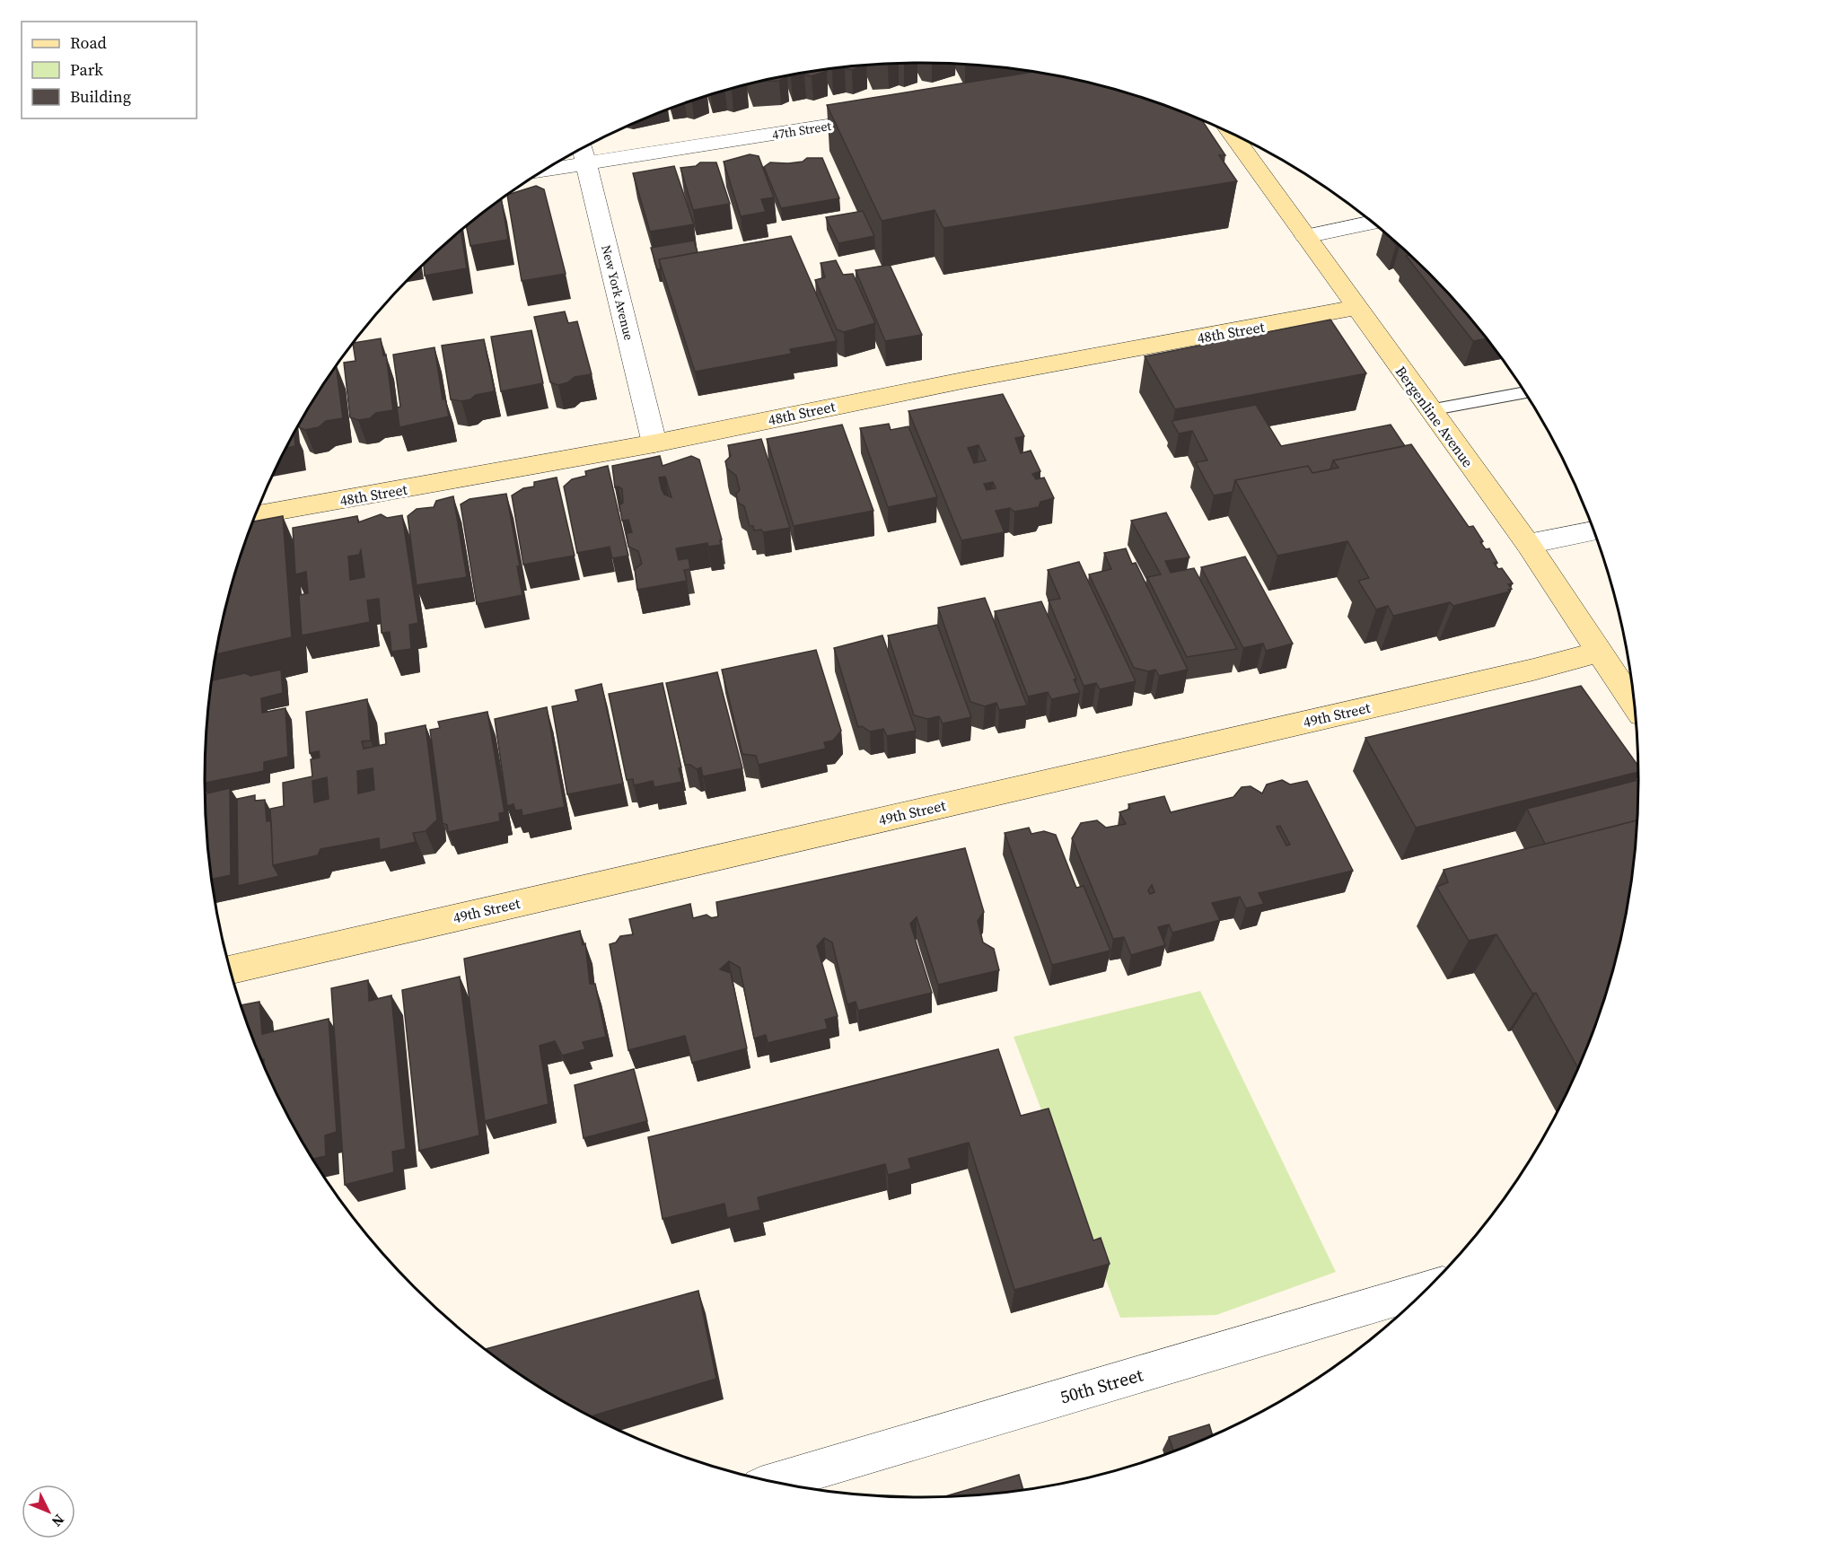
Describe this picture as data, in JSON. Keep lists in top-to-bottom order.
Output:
{
  "streets": {
    "street": [
      "47th Street",
      "New York Avenue",
      "48th Street",
      "Bergenline Avenue",
      "49th Street",
      "50th Street"
    ]
  },
  "crossings": [
    ["47th Street", "New York Avenue"],
    ["New York Avenue", "48th Street"],
    ["48th Street", "Bergenline Avenue"],
    ["Bergenline Avenue", "49th Street"]
  ],
  "legend": ["Road", "Park", "Building"],
  "north": "bottom right"
}
